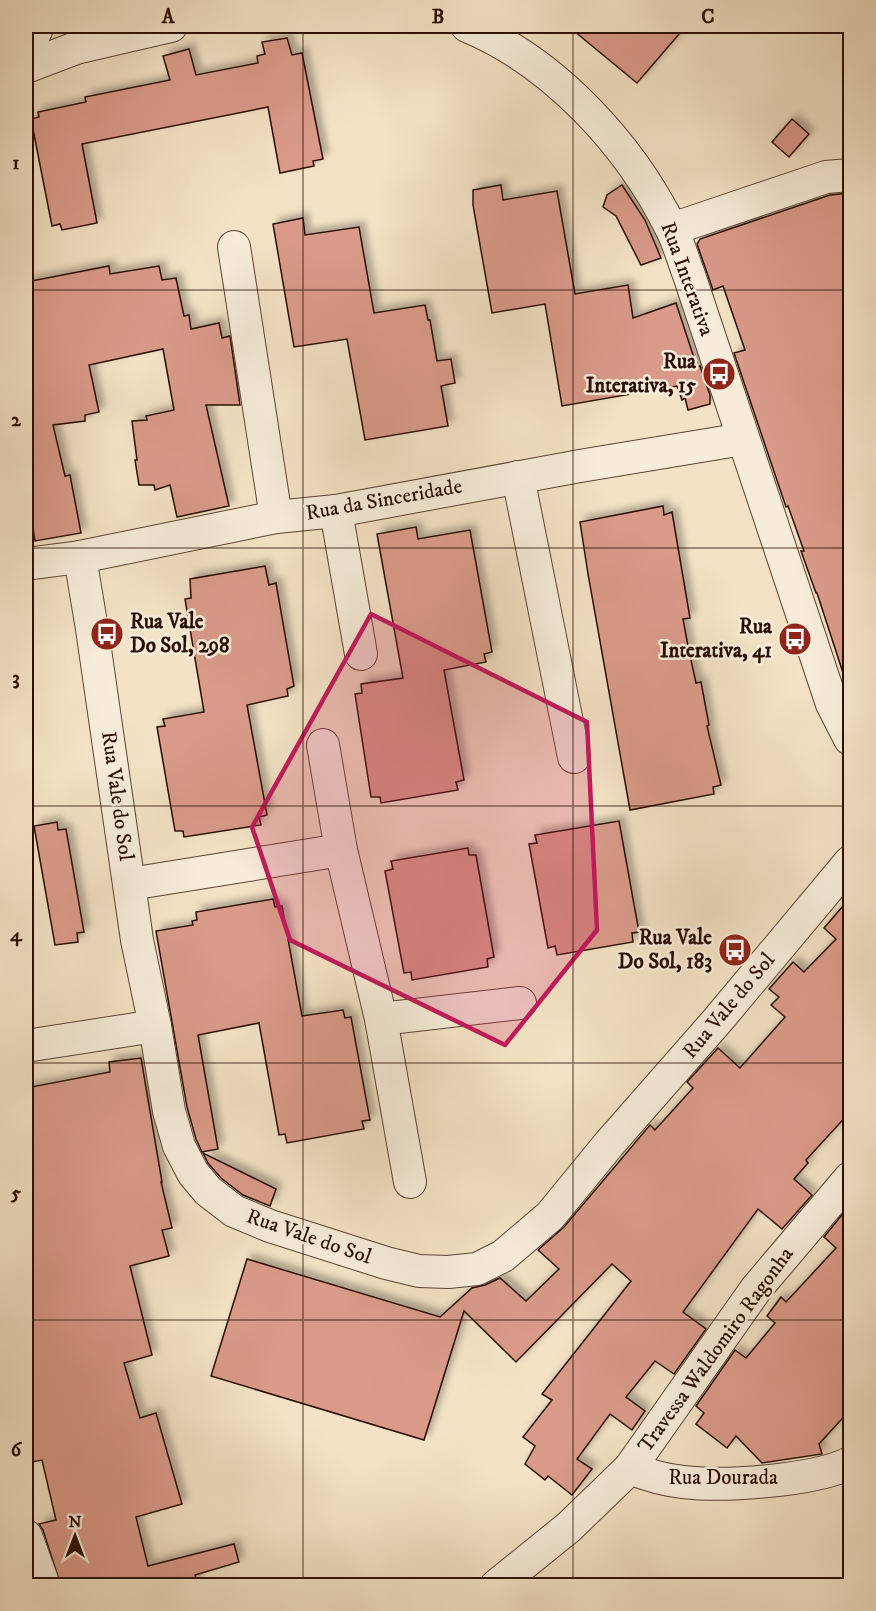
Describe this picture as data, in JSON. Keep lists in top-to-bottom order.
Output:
{
  "streets": {
    "street": [
      "Rua Interativa",
      "Rua da Sinceridade",
      "Rua Vale do Sol",
      "Travessa Waldomiro Ragonha",
      "Rua Dourada"
    ]
  },
  "crossings": [
    ["Rua Interativa", "Rua da Sinceridade"],
    ["Rua da Sinceridade", "Rua Vale do Sol"],
    ["Travessa Waldomiro Ragonha", "Rua Dourada"]
  ],
  "places": {
    "bus stop": [
      "Rua Interativa, 15",
      "Rua Vale Do Sol, 298",
      "Rua Interativa, 41",
      "Rua Vale Do Sol, 183"
    ]
  },
  "north": "top",
  "grid": {
    "columns": ["A", "B", "C"],
    "rows": [
      "1",
      "2",
      "3",
      "4",
      "5",
      "6"
    ]
  }
}
